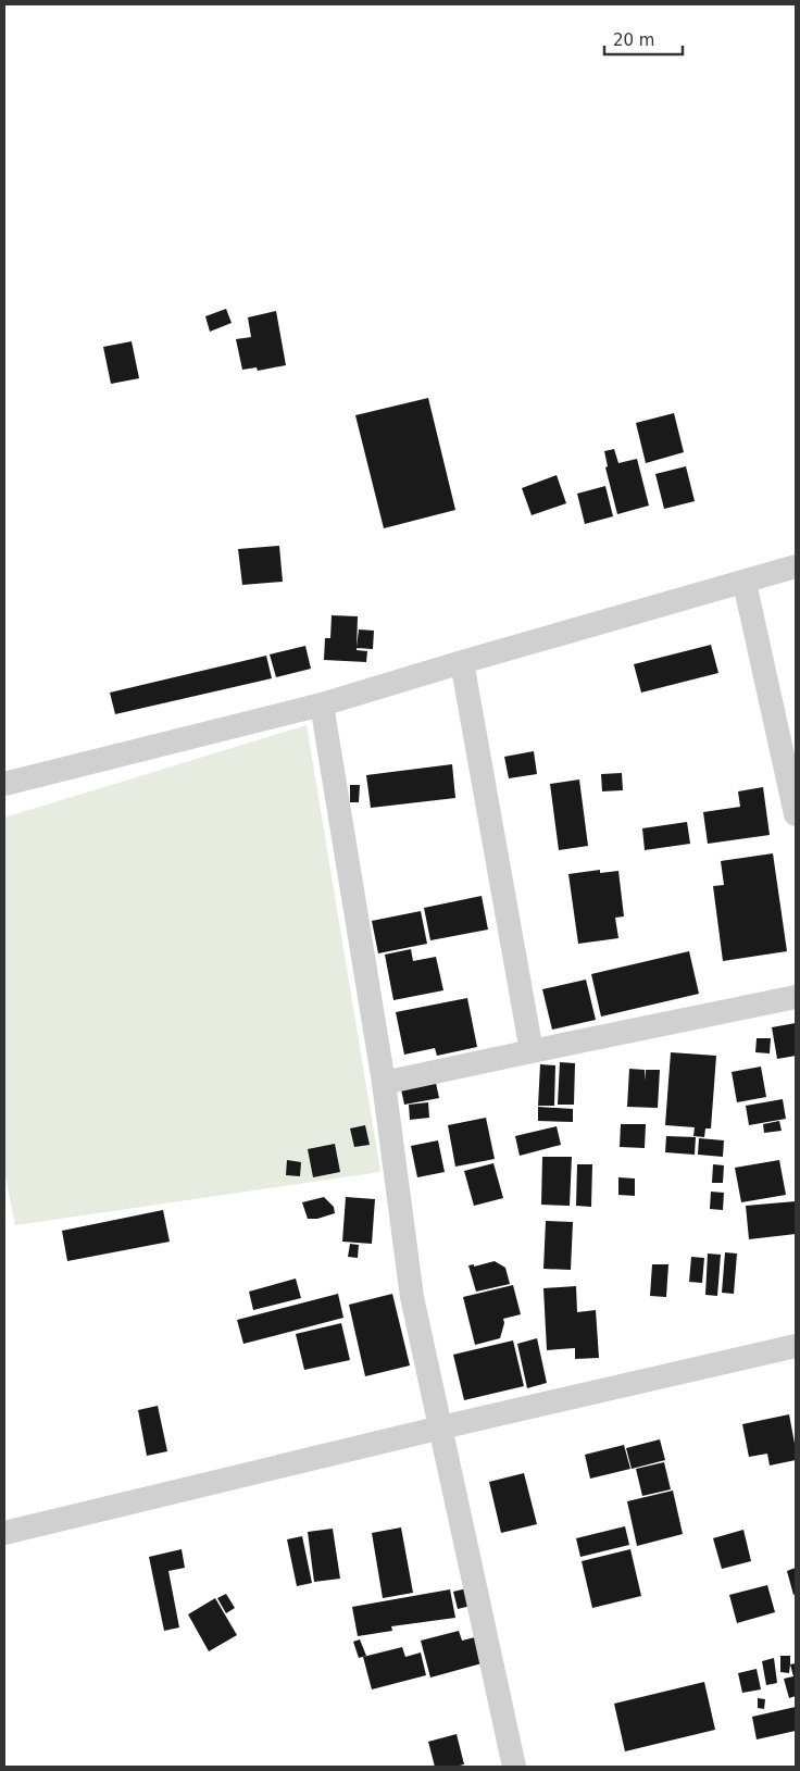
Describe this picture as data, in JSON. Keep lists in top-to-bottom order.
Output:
{
  "scale_bar": "20 m"
}
